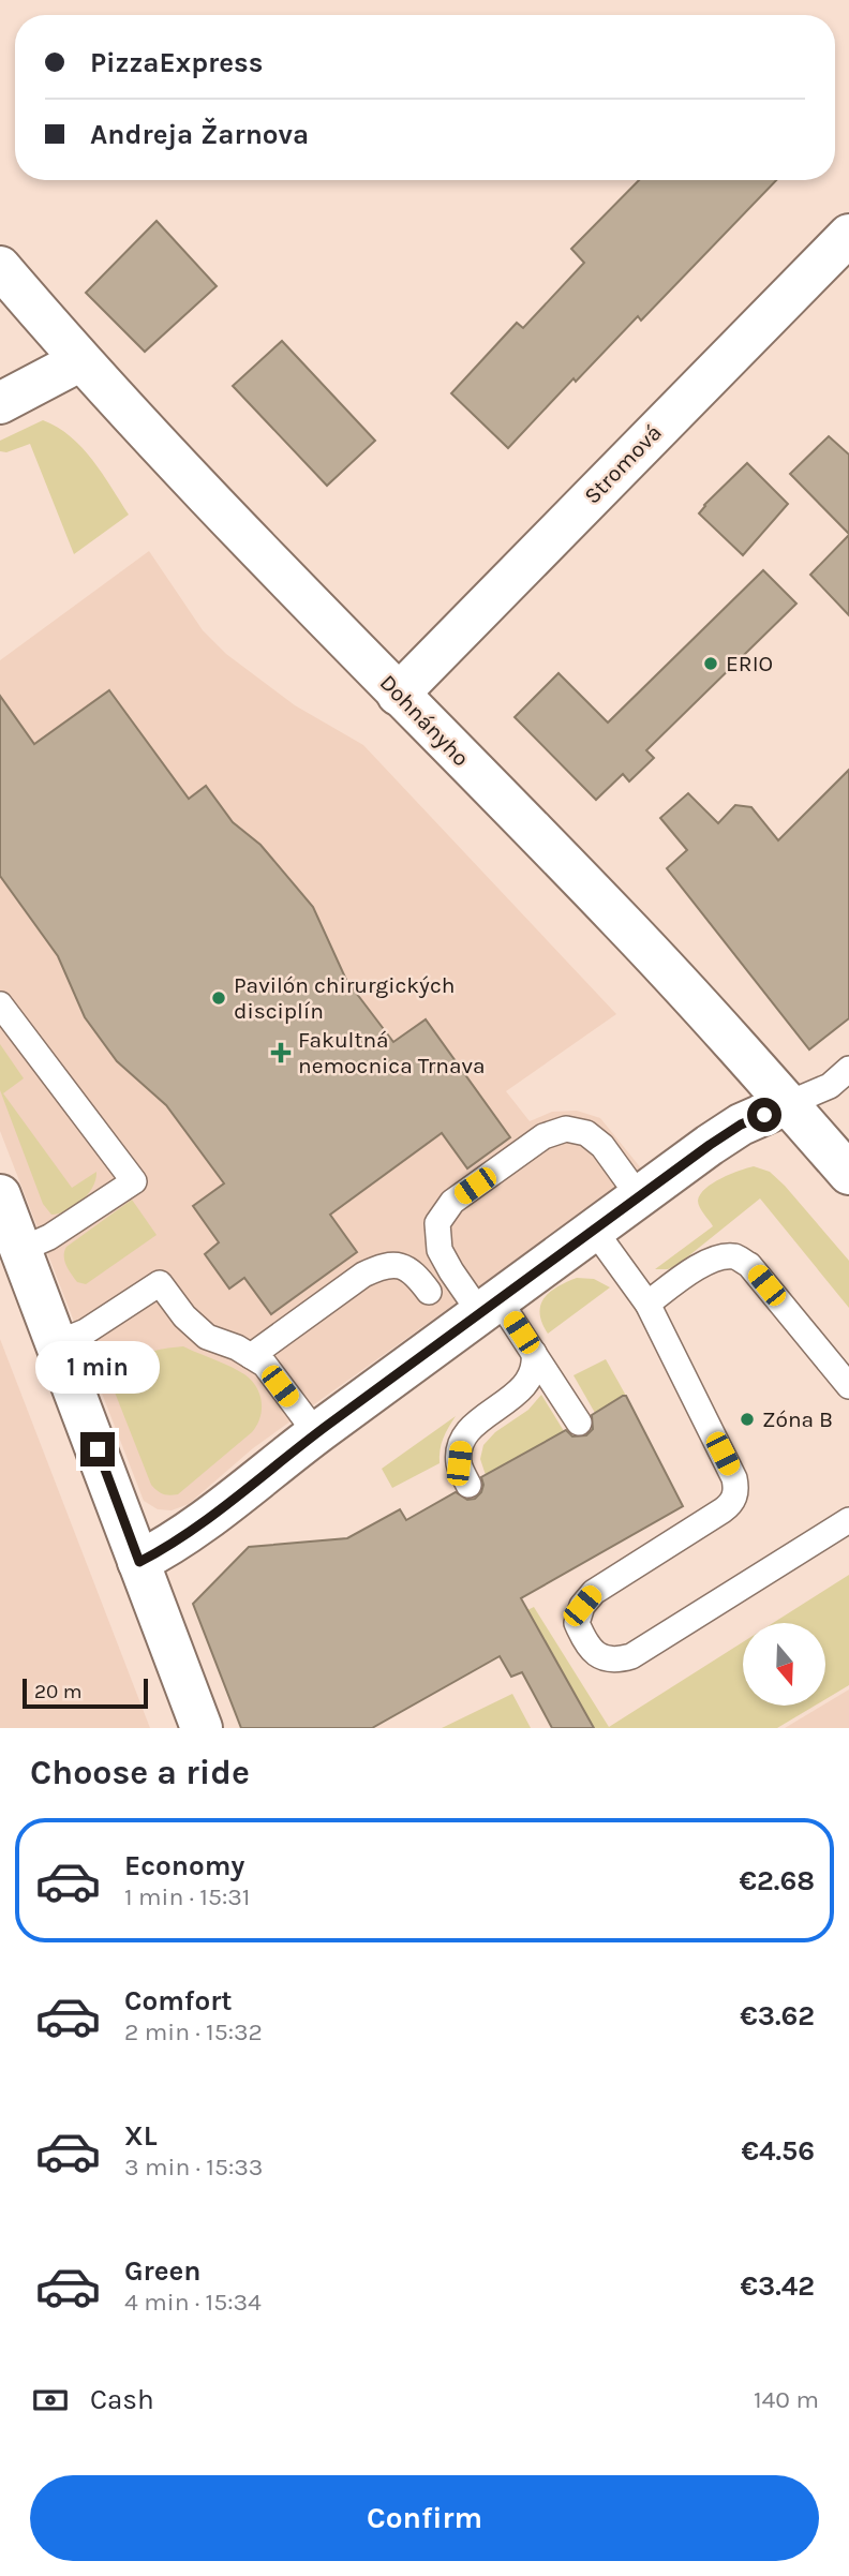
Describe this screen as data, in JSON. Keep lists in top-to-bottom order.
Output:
{
  "streets": {
    "street": ["Stromová", "Dohnányho"]
  },
  "crossings": [
    ["Stromová", "Dohnányho"]
  ],
  "places": {
    "other": ["ERIO", "Pavilón chirurgických disciplín", "Zóna B"],
    "health": ["Fakultná nemocnica Trnava"]
  },
  "scale_bar": "20 m",
  "north": "bottom",
  "page": {
    "banner": ["PizzaExpress", "Andreja Žarnova"],
    "bubble": "1 min",
    "scale": "20 m",
    "heading": "Choose a ride",
    "list": [
      {
        "name": "Economy",
        "note": "1 min · 15:31",
        "value": "€2.68"
      },
      {
        "name": "Comfort",
        "note": "2 min · 15:32",
        "value": "€3.62"
      },
      {
        "name": "XL",
        "note": "3 min · 15:33",
        "value": "€4.56"
      },
      {
        "name": "Green",
        "note": "4 min · 15:34",
        "value": "€3.42"
      }
    ],
    "pay": ["Cash", "140 m"],
    "buttons": "Confirm"
  }
}
